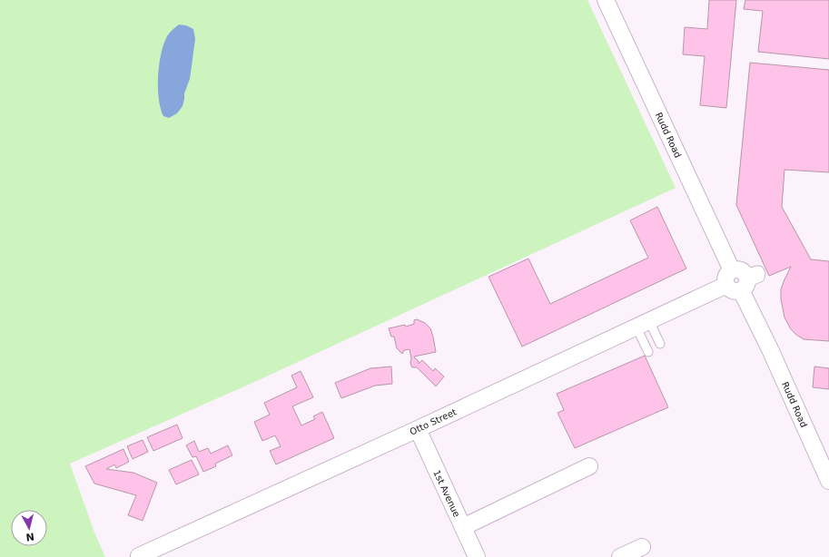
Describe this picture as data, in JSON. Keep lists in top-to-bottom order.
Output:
{
  "streets": {
    "street": ["Rudd Road", "Otto Street", "1st Avenue"]
  },
  "crossings": [
    ["Rudd Road", "Otto Street"],
    ["Otto Street", "1st Avenue"]
  ],
  "north": "bottom"
}
